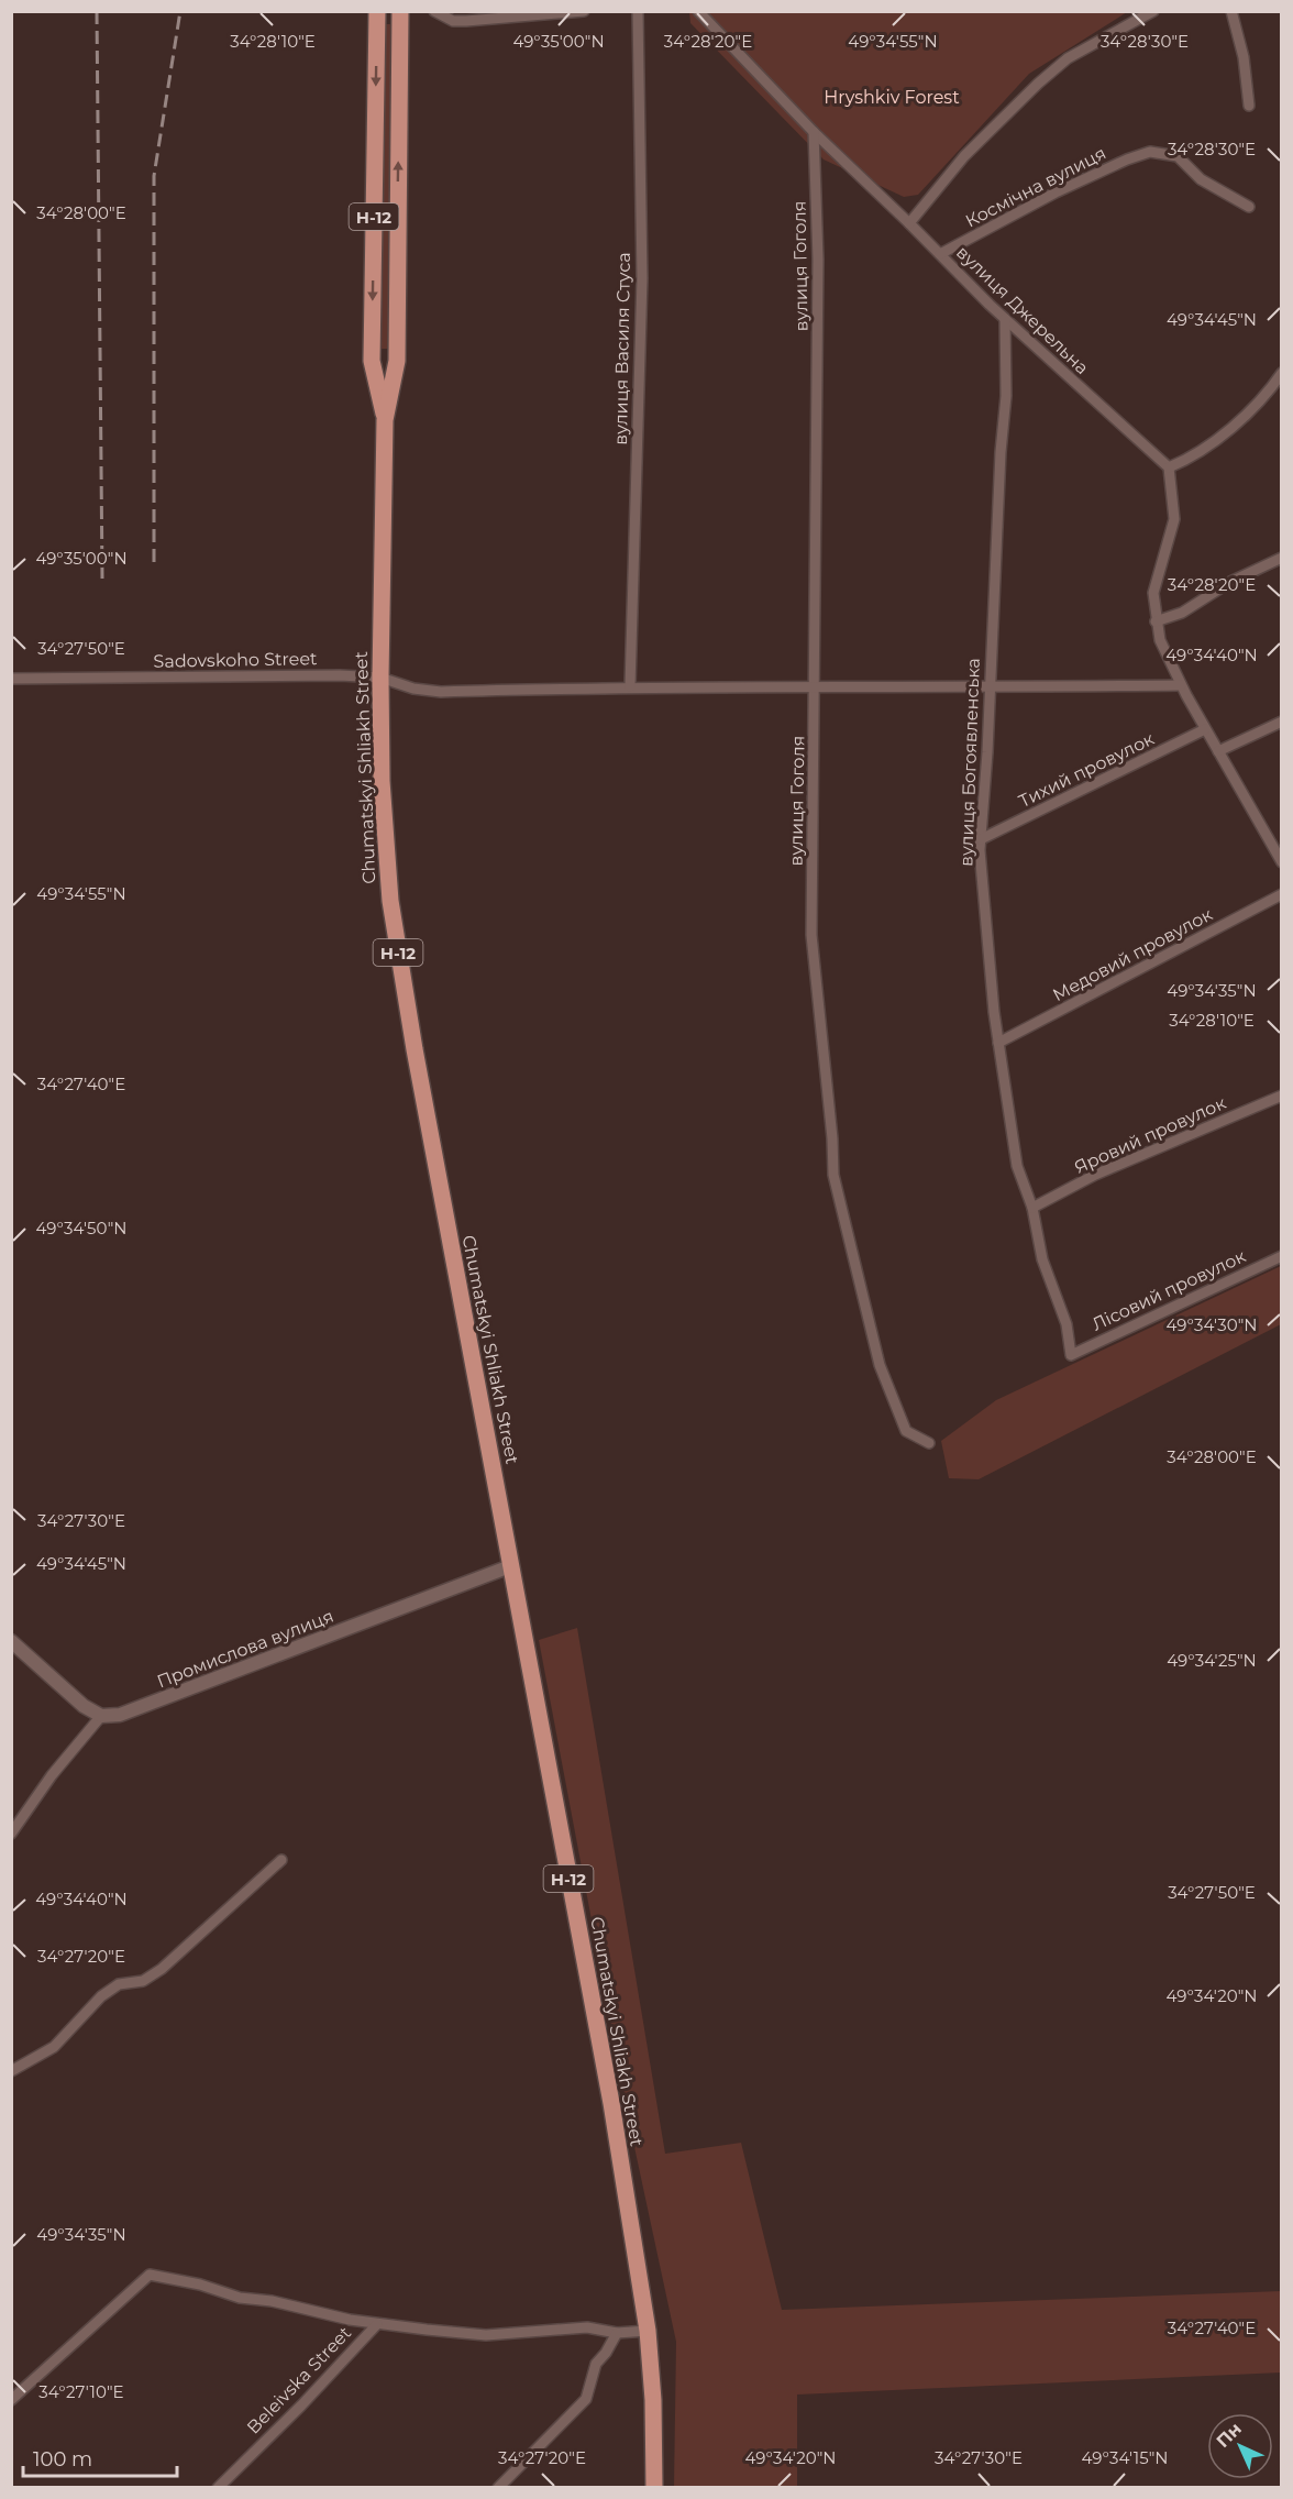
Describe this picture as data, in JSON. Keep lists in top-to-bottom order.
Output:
{
  "streets": {
    "main road": ["Н-12", "Chumatskyi Shliakh Street"],
    "street": [
      "Космічна вулиця",
      "вулиця Гоголя",
      "вулиця Джерельна",
      "вулиця Василя Стуса",
      "Sadovskoho Street",
      "вулиця Богоявленська",
      "Тихий провулок",
      "Медовий провулок",
      "Яровий провулок",
      "Лісовий провулок",
      "Промислова вулиця",
      "Beleivska Street"
    ]
  },
  "crossings": [
    ["Космічна вулиця", "вулиця Джерельна"],
    ["вулиця Гоголя", "вулиця Джерельна"],
    ["вулиця Гоголя", "Sadovskoho Street"],
    ["вулиця Джерельна", "вулиця Богоявленська"],
    ["вулиця Василя Стуса", "Sadovskoho Street"],
    ["Sadovskoho Street", "вулиця Богоявленська"],
    ["Sadovskoho Street", "Chumatskyi Shliakh Street"],
    ["вулиця Богоявленська", "Тихий провулок"],
    ["вулиця Богоявленська", "Медовий провулок"],
    ["вулиця Богоявленська", "Яровий провулок"],
    ["вулиця Богоявленська", "Лісовий провулок"],
    ["Chumatskyi Shliakh Street", "Промислова вулиця"]
  ],
  "parks": ["Hryshkiv Forest"],
  "scale_bar": "100 m",
  "north": "top left",
  "coordinates": [
    "34°28'10\"E",
    "49°35'00\"N",
    "34°28'20\"E",
    "34°28'30\"E",
    "49°34'55\"N",
    "34°28'00\"E",
    "49°34'45\"N",
    "34°27'50\"E",
    "49°34'40\"N",
    "49°34'35\"N",
    "34°27'40\"E",
    "49°34'50\"N",
    "49°34'30\"N",
    "34°27'30\"E",
    "49°34'25\"N",
    "34°27'20\"E",
    "49°34'20\"N",
    "34°27'10\"E",
    "49°34'15\"N"
  ]
}
